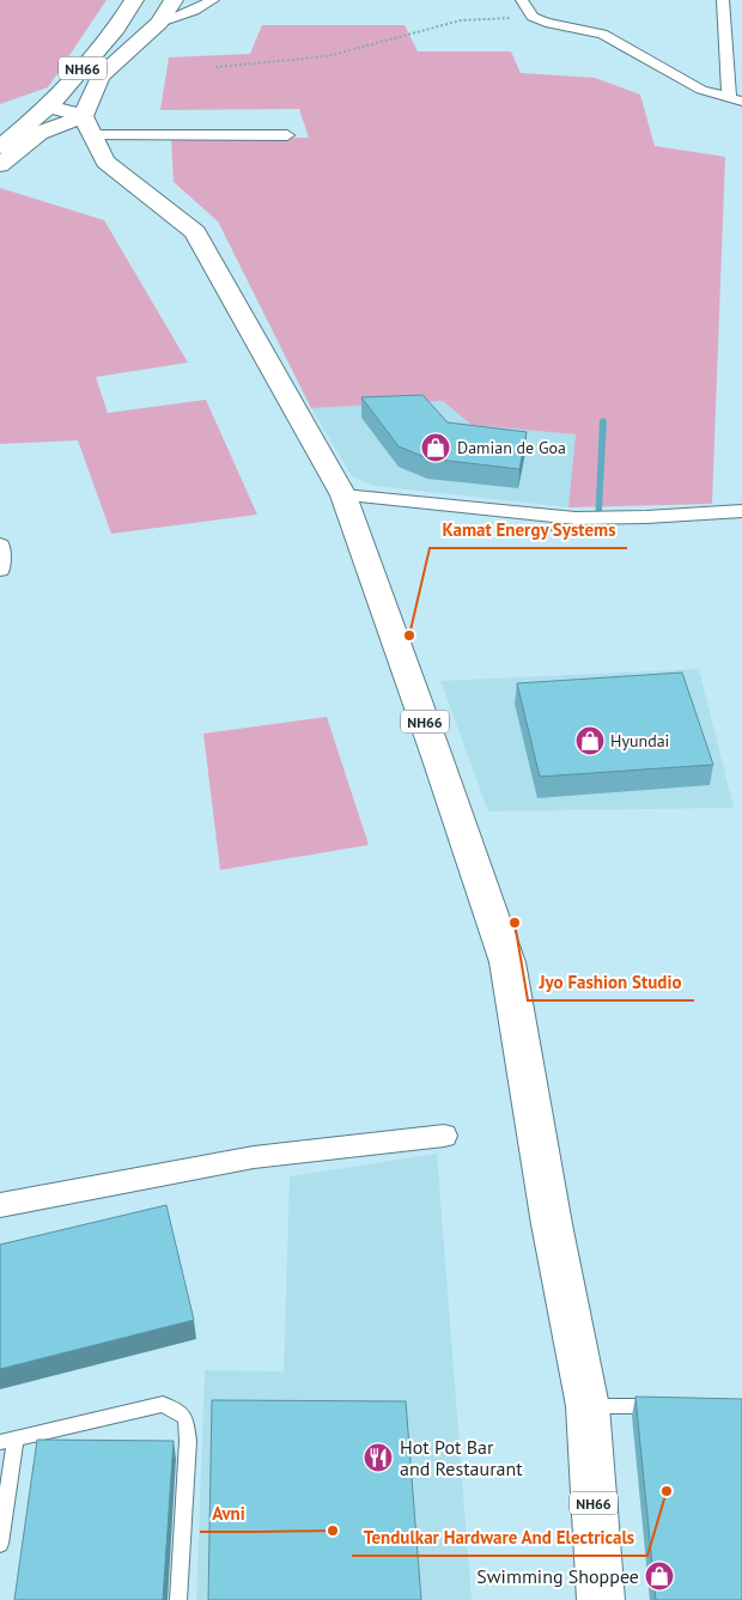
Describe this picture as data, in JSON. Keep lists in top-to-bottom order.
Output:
{
  "streets": {
    "main road": ["NH66"]
  },
  "places": {
    "shop": ["Damian de Goa", "Hyundai", "Swimming Shoppee"],
    "other": [
      "Kamat Energy Systems",
      "Jyo Fashion Studio",
      "Tendulkar Hardware And Electricals",
      "Avni"
    ],
    "restaurant": ["Hot Pot Bar and Restaurant"]
  }
}
